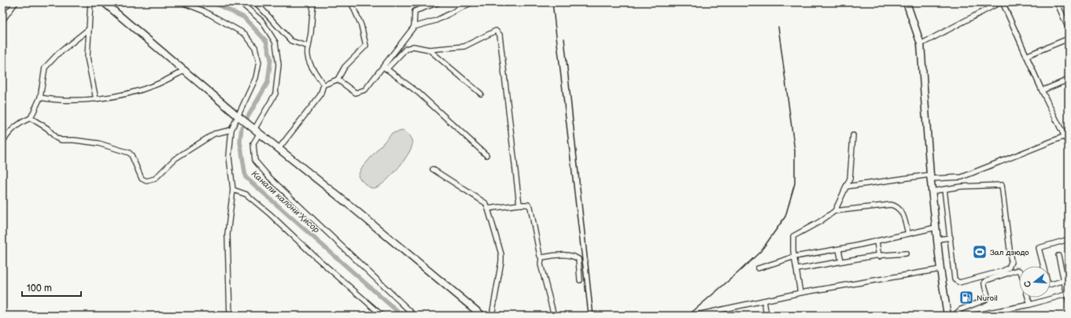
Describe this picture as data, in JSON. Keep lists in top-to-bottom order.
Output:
{
  "water": ["Канали калони Ҳисор"],
  "places": {
    "sports": ["Зал дзюдо"],
    "fuel station": ["Nuroil"]
  },
  "scale_bar": "100 m",
  "north": "left"
}
